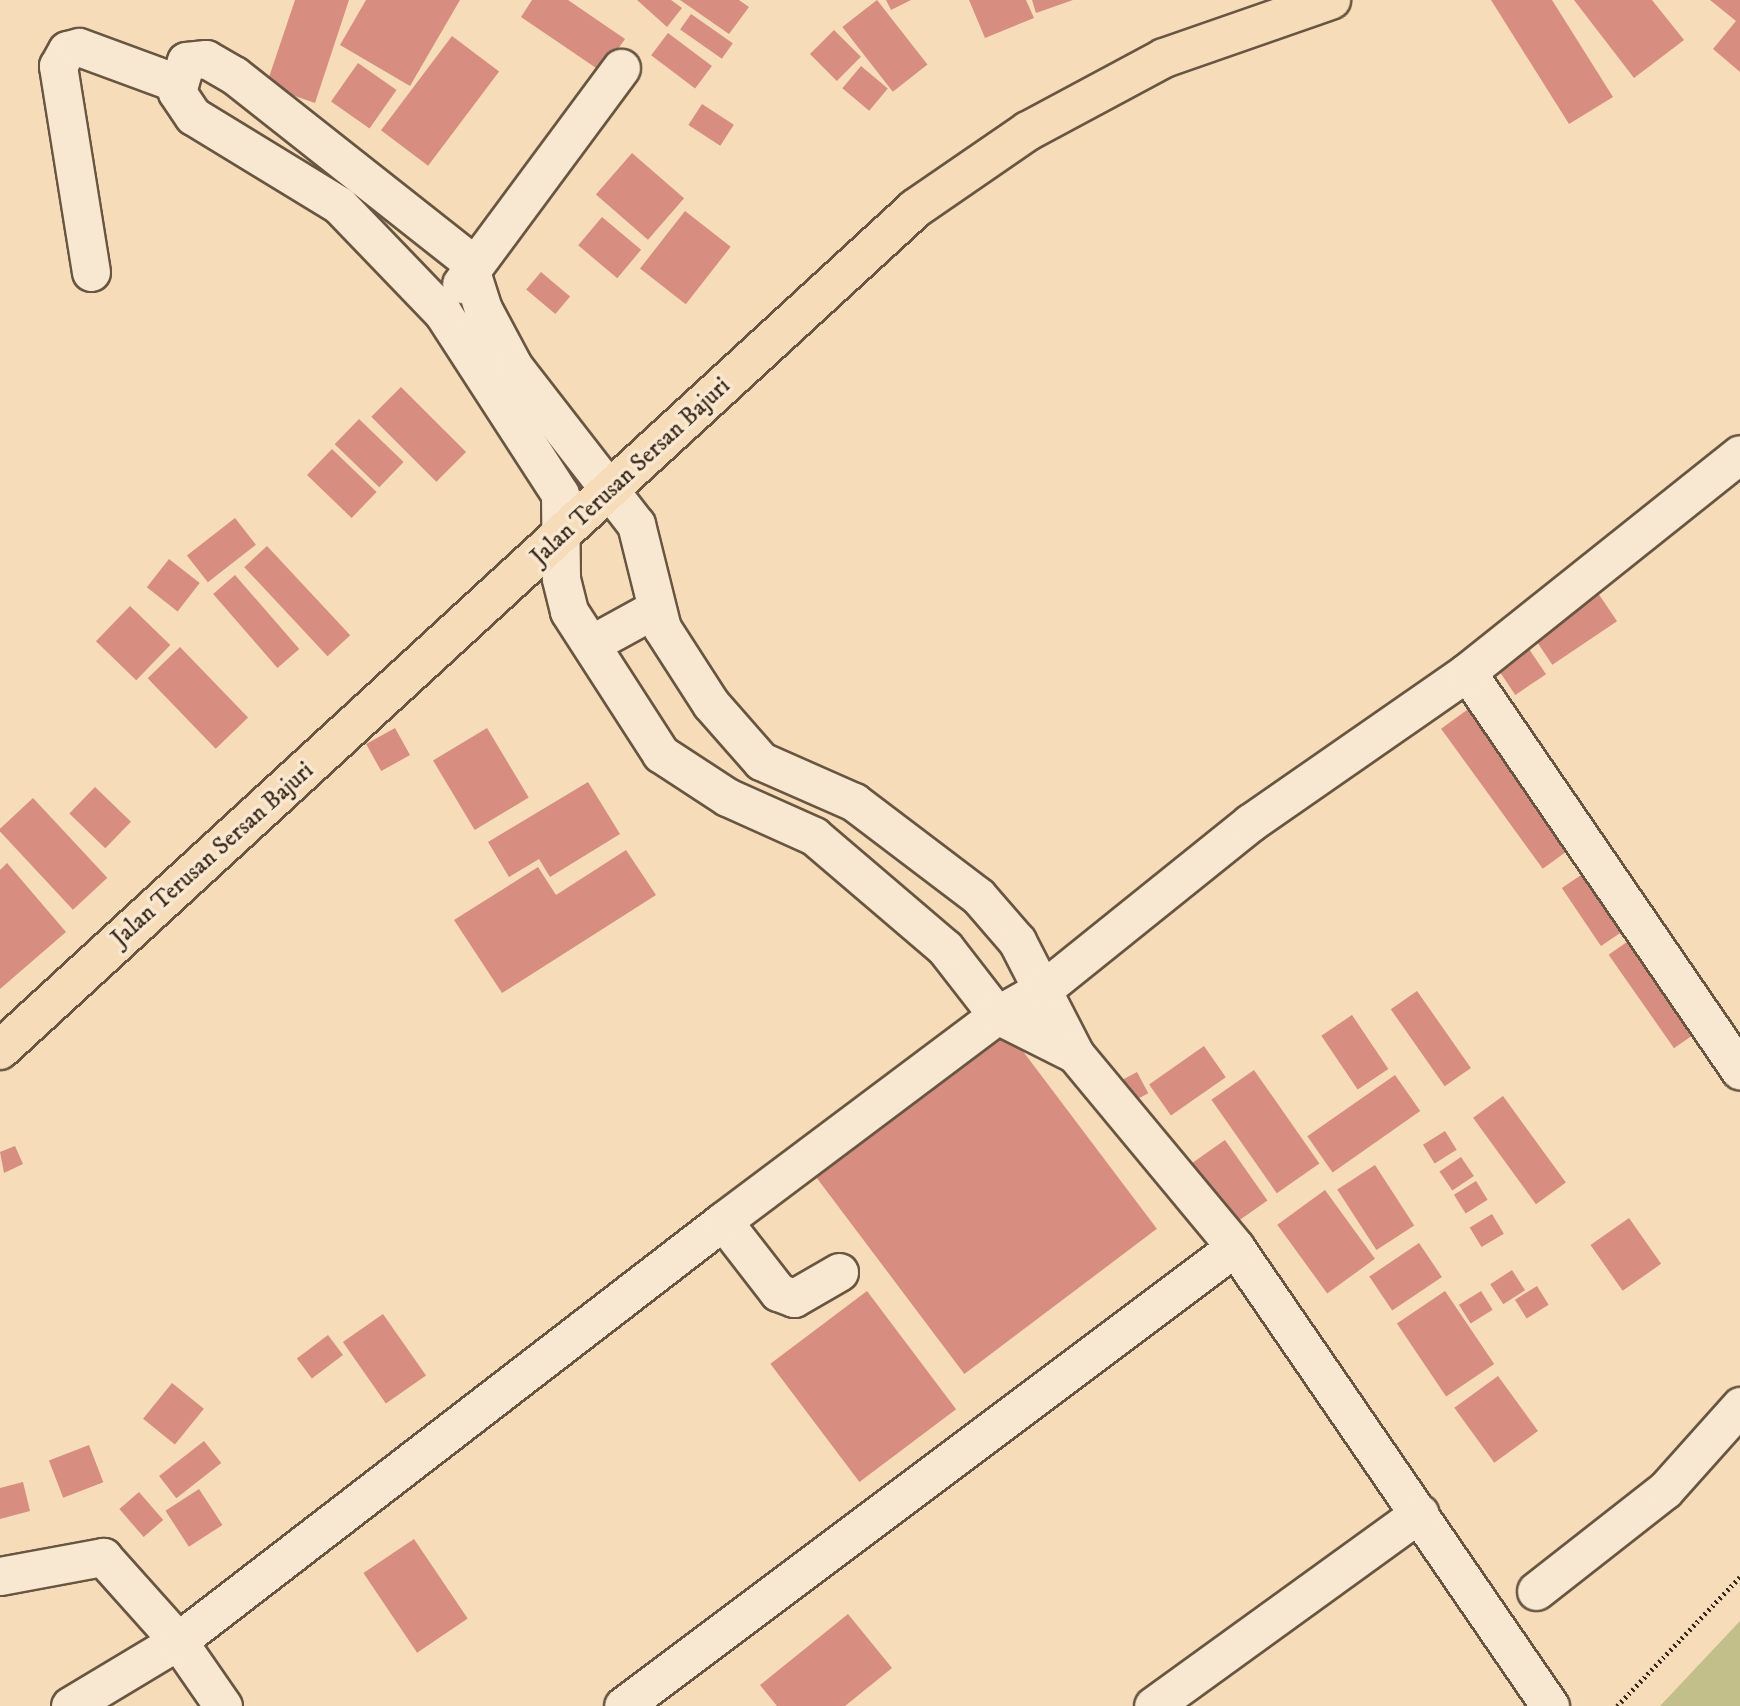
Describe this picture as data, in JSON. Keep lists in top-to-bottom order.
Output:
{
  "streets": {
    "main road": ["Jalan Terusan Sersan Bajuri"]
  }
}
